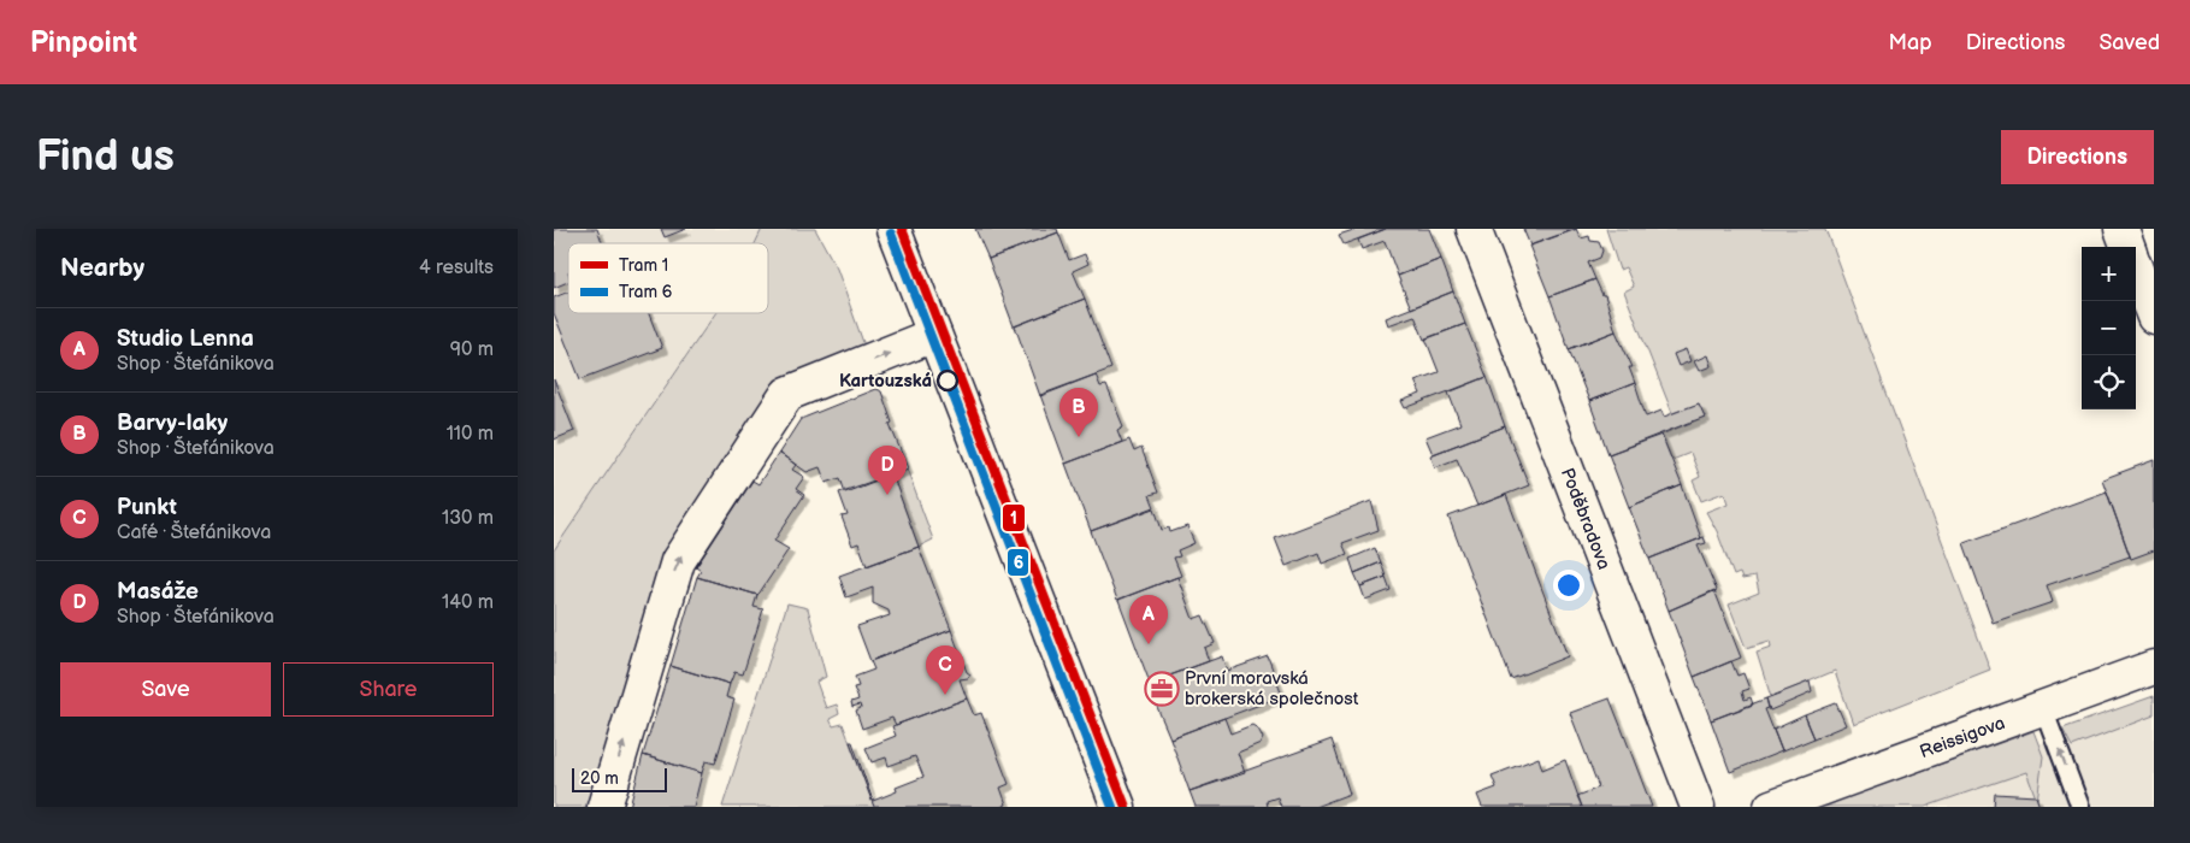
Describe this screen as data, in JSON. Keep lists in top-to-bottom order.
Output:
{
  "streets": {
    "street": ["Poděbradova", "Reissigova"]
  },
  "places": {
    "other": ["Kartouzská"],
    "office": ["První moravská brokerská společnost"]
  },
  "lines": ["tram line 1", "tram line 6"],
  "legend": ["Tram 1", "Tram 6"],
  "scale_bar": "20 m",
  "page": {
    "header": "Pinpoint",
    "nav": ["Map", "Directions", "Saved"],
    "buttons": [
      "Directions",
      ["Save", "Share"]
    ],
    "title": "Find us",
    "heading": ["Nearby", "4 results"],
    "map_buttons": ["+", "−"],
    "list": [
      {
        "mark": "A",
        "name": "Studio Lenna",
        "note": "Shop · Štefánikova",
        "value": "90 m"
      },
      {
        "mark": "B",
        "name": "Barvy-laky",
        "note": "Shop · Štefánikova",
        "value": "110 m"
      },
      {
        "mark": "C",
        "name": "Punkt",
        "note": "Café · Štefánikova",
        "value": "130 m"
      },
      {
        "mark": "D",
        "name": "Masáže",
        "note": "Shop · Štefánikova",
        "value": "140 m"
      }
    ],
    "pins": [
      "B",
      "D",
      "A",
      "C"
    ],
    "scale": "20 m"
  }
}
